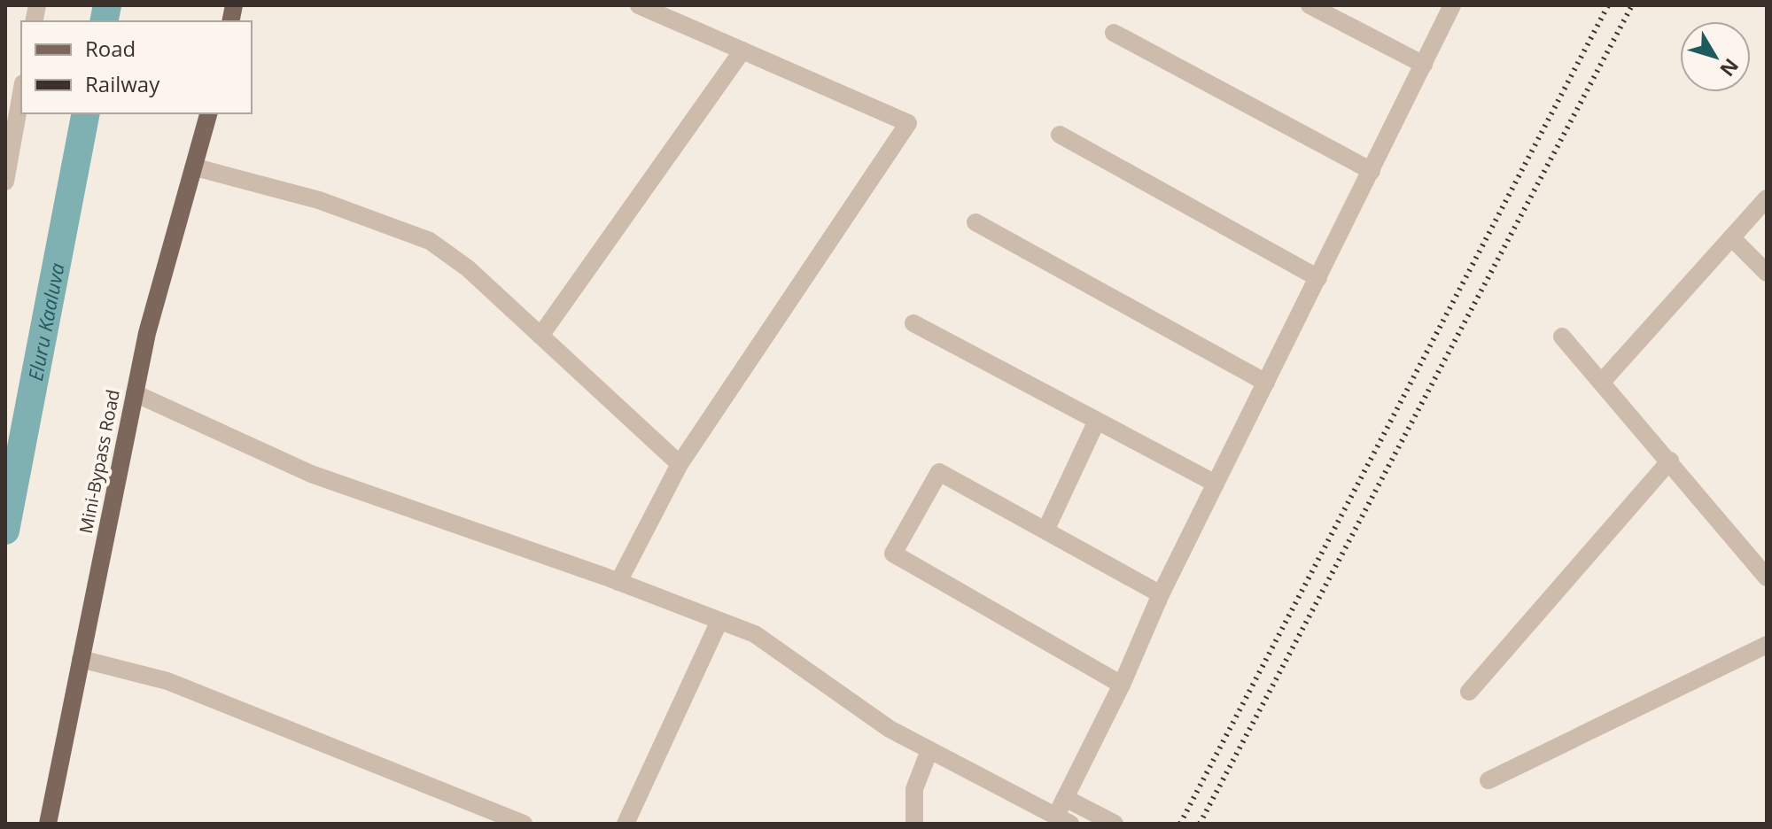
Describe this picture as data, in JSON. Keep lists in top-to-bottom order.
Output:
{
  "streets": {
    "main road": ["Mini-Bypass Road"]
  },
  "water": ["Eluru Kaaluva"],
  "legend": ["Road", "Railway"],
  "north": "bottom right"
}
